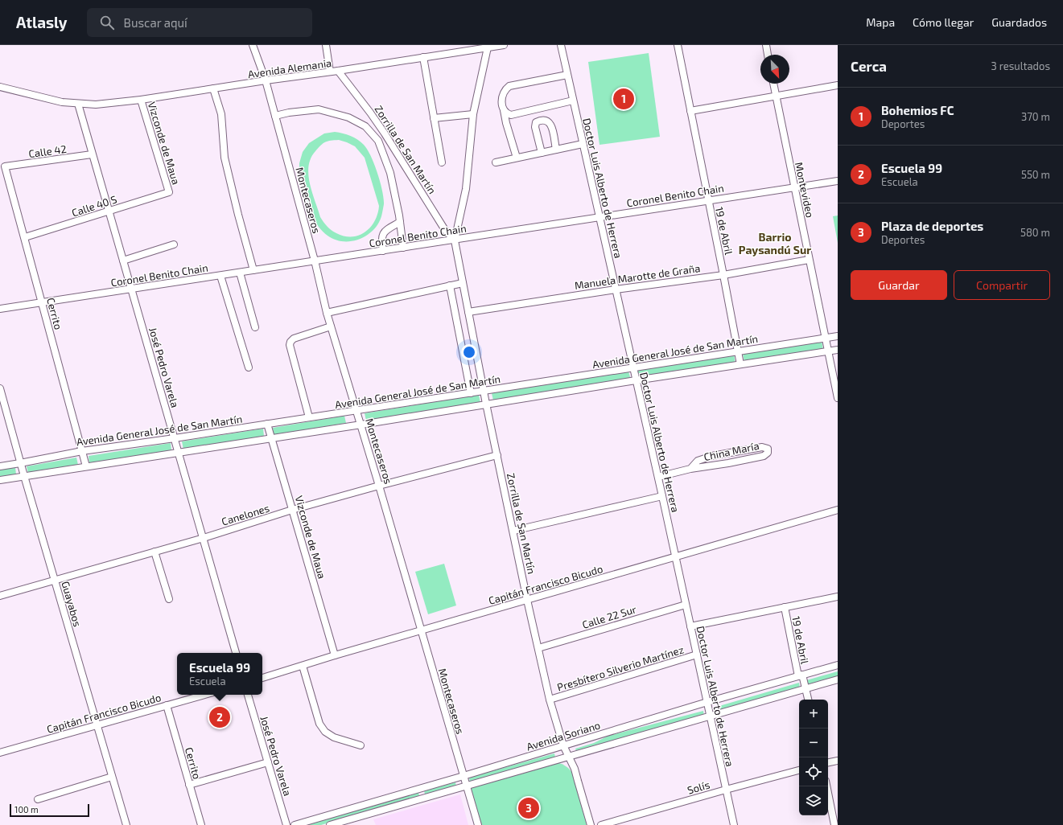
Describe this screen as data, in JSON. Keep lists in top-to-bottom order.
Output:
{
  "streets": {
    "street": [
      "Avenida Alemania",
      "Vizconde de Maua",
      "Zorrilla de San Martín",
      "Calle 42",
      "Doctor Luis Alberto de Herrera",
      "Montevideo",
      "Coronel Benito Chain",
      "Montecaseros",
      "Calle 40 S",
      "19 de Abril",
      "Manuela Marotte de Graña",
      "Cerrito",
      "Avenida General José de San Martín",
      "José Pedro Varela",
      "China María",
      "Canelones",
      "Capitán Francisco Bicudo",
      "Guayabos",
      "Calle 22 Sur",
      "Presbítero Silverio Martínez",
      "Avenida Soriano",
      "Solís"
    ]
  },
  "crossings": [
    ["Avenida Alemania", "Vizconde de Maua"],
    ["Avenida Alemania", "Zorrilla de San Martín"],
    ["Avenida Alemania", "Montecaseros"],
    ["Avenida Alemania", "José Pedro Varela"],
    ["Vizconde de Maua", "Calle 40 S"],
    ["Vizconde de Maua", "Avenida General José de San Martín"],
    ["Vizconde de Maua", "Canelones"],
    ["Vizconde de Maua", "Capitán Francisco Bicudo"],
    ["Zorrilla de San Martín", "Coronel Benito Chain"],
    ["Zorrilla de San Martín", "Manuela Marotte de Graña"],
    ["Zorrilla de San Martín", "Avenida General José de San Martín"],
    ["Zorrilla de San Martín", "Canelones"],
    ["Zorrilla de San Martín", "Capitán Francisco Bicudo"],
    ["Zorrilla de San Martín", "Calle 22 Sur"],
    ["Zorrilla de San Martín", "Presbítero Silverio Martínez"],
    ["Zorrilla de San Martín", "Avenida Soriano"],
    ["Calle 42", "Cerrito"],
    ["Calle 42", "José Pedro Varela"],
    ["Doctor Luis Alberto de Herrera", "Coronel Benito Chain"],
    ["Doctor Luis Alberto de Herrera", "Manuela Marotte de Graña"],
    ["Doctor Luis Alberto de Herrera", "Avenida General José de San Martín"],
    ["Doctor Luis Alberto de Herrera", "China María"],
    ["Doctor Luis Alberto de Herrera", "Capitán Francisco Bicudo"],
    ["Doctor Luis Alberto de Herrera", "Calle 22 Sur"],
    ["Doctor Luis Alberto de Herrera", "Presbítero Silverio Martínez"],
    ["Doctor Luis Alberto de Herrera", "Avenida Soriano"],
    ["Doctor Luis Alberto de Herrera", "Solís"],
    ["Montevideo", "Coronel Benito Chain"],
    ["Montevideo", "Manuela Marotte de Graña"],
    ["Montevideo", "Avenida General José de San Martín"],
    ["Coronel Benito Chain", "Montecaseros"],
    ["Coronel Benito Chain", "19 de Abril"],
    ["Coronel Benito Chain", "Cerrito"],
    ["Coronel Benito Chain", "José Pedro Varela"],
    ["Montecaseros", "Avenida General José de San Martín"],
    ["Montecaseros", "Canelones"],
    ["Montecaseros", "Capitán Francisco Bicudo"],
    ["Montecaseros", "Avenida Soriano"],
    ["Calle 40 S", "Cerrito"],
    ["Calle 40 S", "José Pedro Varela"],
    ["19 de Abril", "Manuela Marotte de Graña"],
    ["19 de Abril", "Avenida General José de San Martín"],
    ["19 de Abril", "Avenida Soriano"],
    ["Cerrito", "Avenida General José de San Martín"],
    ["Cerrito", "Capitán Francisco Bicudo"],
    ["Avenida General José de San Martín", "José Pedro Varela"],
    ["Avenida General José de San Martín", "Guayabos"],
    ["José Pedro Varela", "Canelones"],
    ["Canelones", "Guayabos"],
    ["Capitán Francisco Bicudo", "Guayabos"]
  ],
  "districts": ["Barrio Paysandú Sur"],
  "scale_bar": "100 m",
  "north": "bottom right",
  "page": {
    "header": "Atlasly",
    "search": "Buscar aquí",
    "nav": ["Mapa", "Cómo llegar", "Guardados"],
    "heading": ["Cerca", "3 resultados"],
    "pins": ["1", "2", "3"],
    "list": [
      {
        "mark": "1",
        "name": "Bohemios FC",
        "note": "Deportes",
        "value": "370 m"
      },
      {
        "mark": "2",
        "name": "Escuela 99",
        "note": "Escuela",
        "value": "550 m"
      },
      {
        "mark": "3",
        "name": "Plaza de deportes",
        "note": "Deportes",
        "value": "580 m"
      }
    ],
    "buttons": ["Guardar", "Compartir"],
    "popup": ["Escuela 99", "Escuela"],
    "map_buttons": ["+", "−"],
    "scale": "100 m"
  }
}
